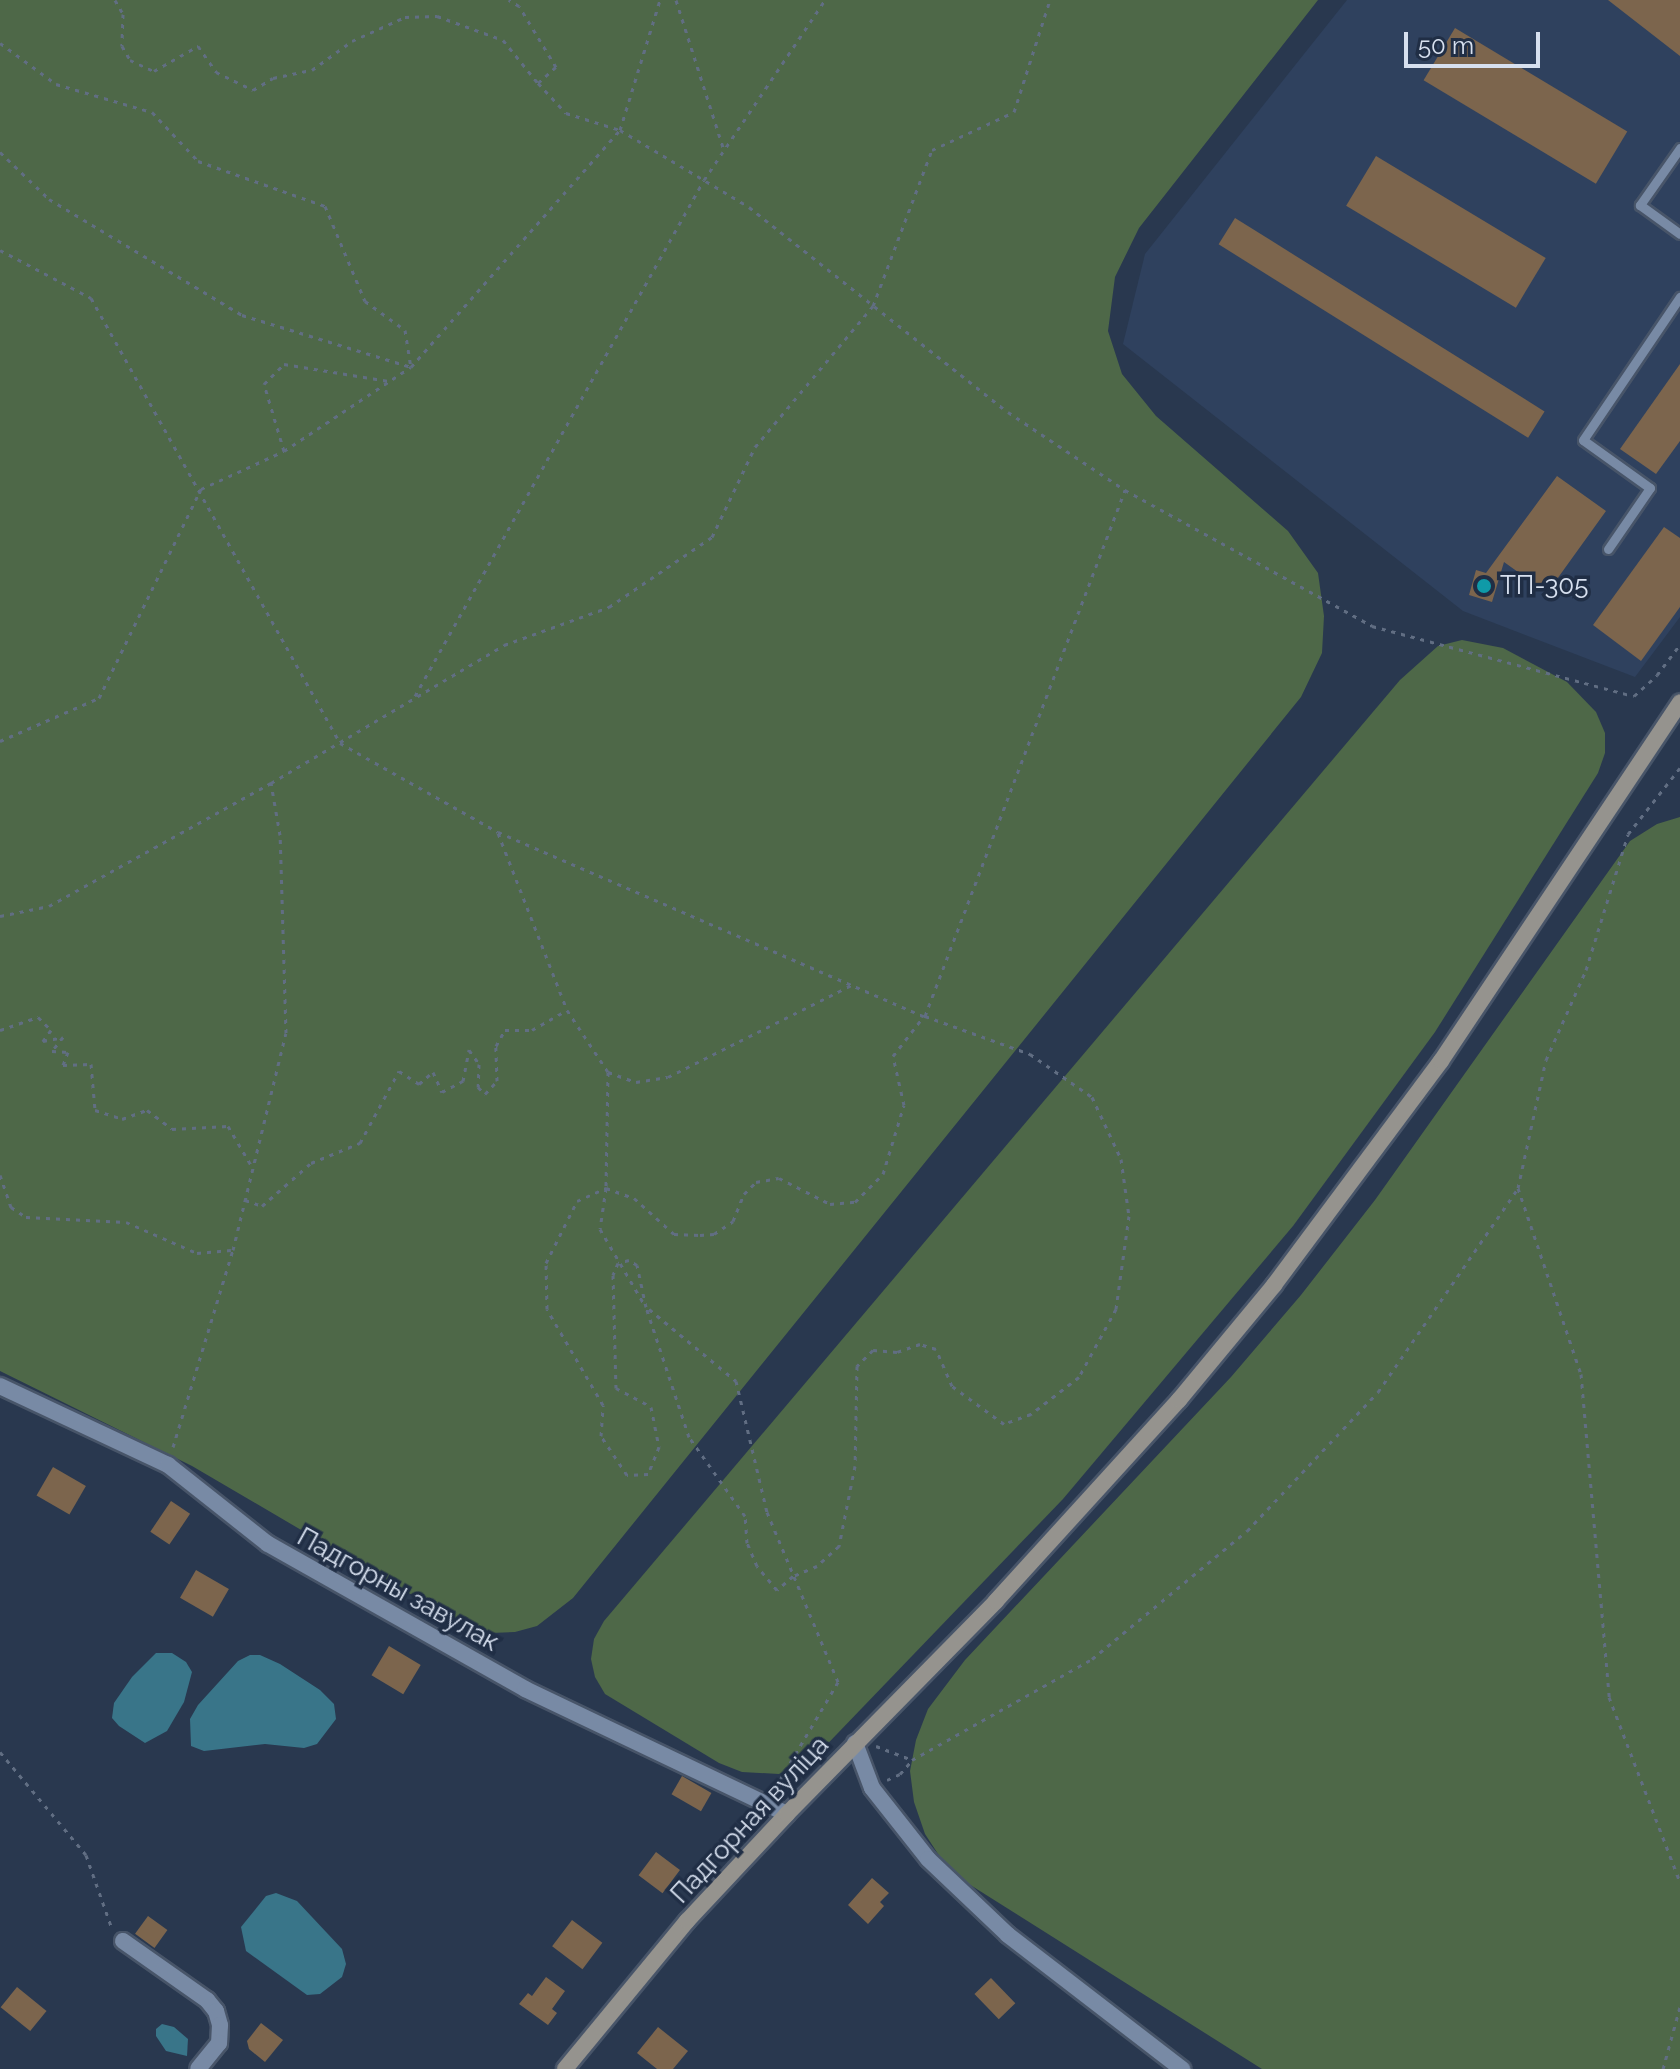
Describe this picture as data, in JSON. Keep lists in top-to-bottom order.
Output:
{
  "streets": {
    "street": ["Падгорны завулак", "Падгорная вуліца"]
  },
  "crossings": [
    ["Падгорны завулак", "Падгорная вуліца"]
  ],
  "places": ["ТП-305"],
  "scale_bar": "50 m"
}
